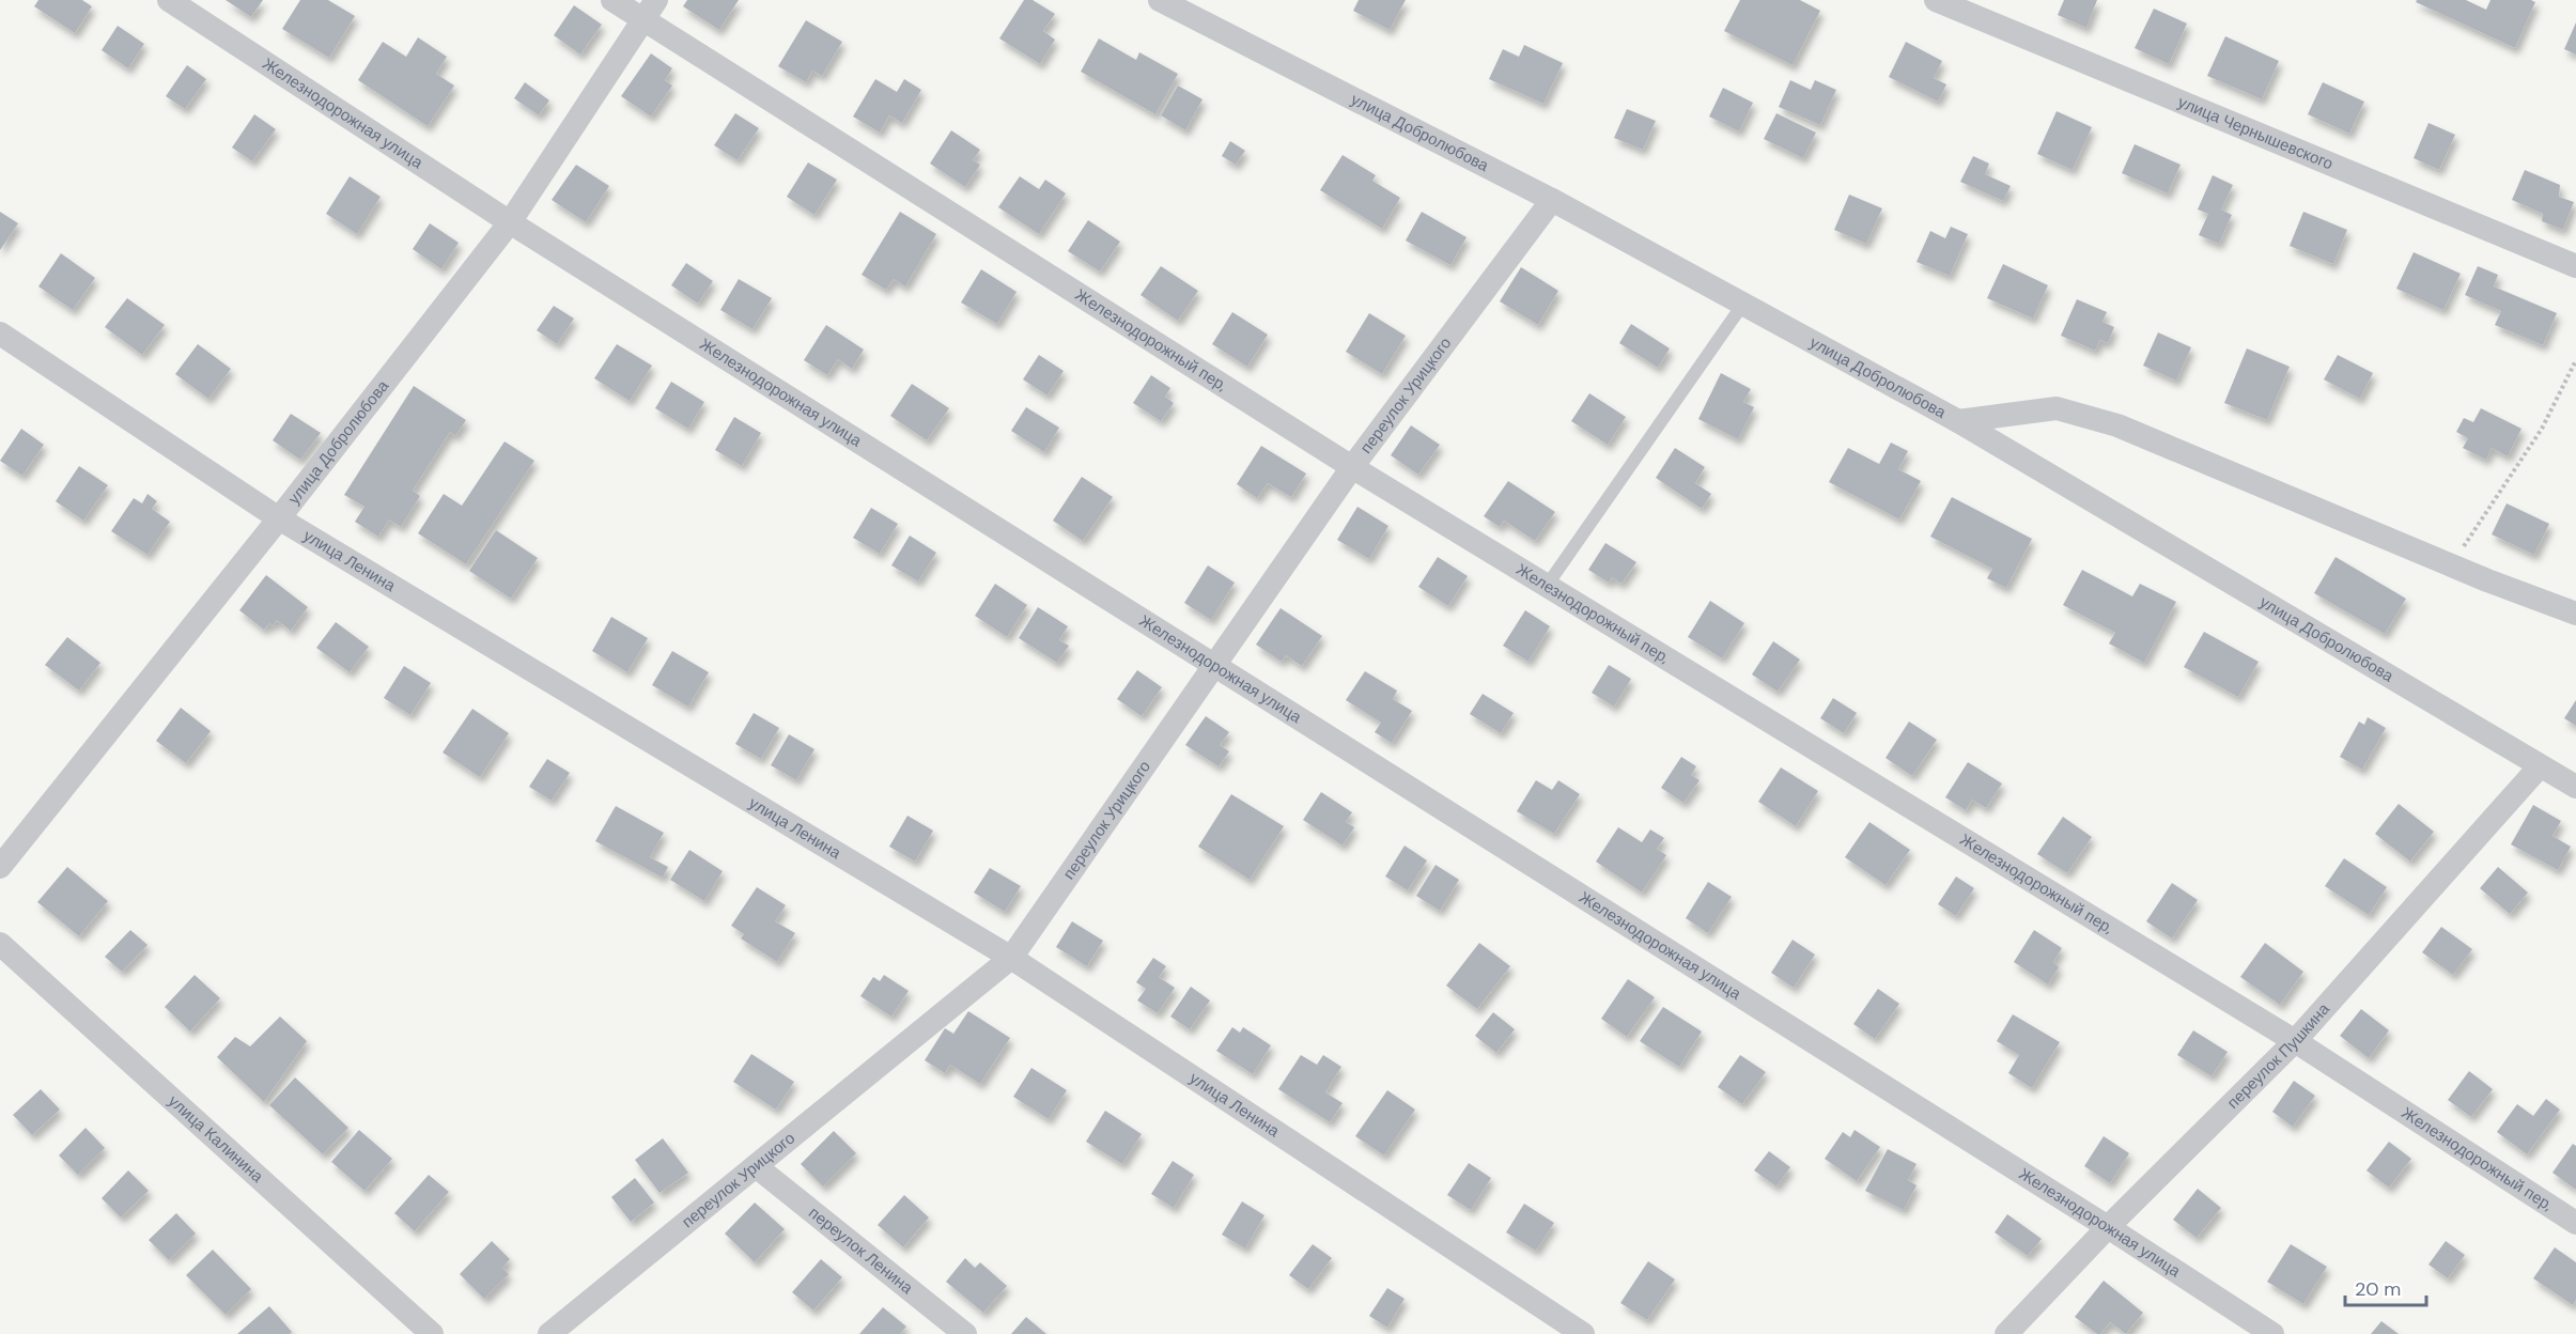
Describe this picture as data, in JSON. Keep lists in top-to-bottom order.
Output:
{
  "streets": {
    "street": [
      "Железнодорожная улица",
      "улица Добролюбова",
      "улица Чернышевского",
      "Железнодорожный пер,",
      "переулок Урицкого",
      "улица Ленина",
      "переулок Пушкина",
      "улица Калинина",
      "переулок Ленина"
    ]
  },
  "crossings": [
    ["Железнодорожная улица", "улица Добролюбова"],
    ["Железнодорожная улица", "переулок Урицкого"],
    ["Железнодорожная улица", "переулок Пушкина"],
    ["улица Добролюбова", "Железнодорожный пер,"],
    ["улица Добролюбова", "переулок Урицкого"],
    ["улица Добролюбова", "улица Ленина"],
    ["улица Добролюбова", "переулок Пушкина"],
    ["Железнодорожный пер,", "переулок Урицкого"],
    ["Железнодорожный пер,", "переулок Пушкина"],
    ["переулок Урицкого", "улица Ленина"],
    ["переулок Урицкого", "переулок Ленина"]
  ],
  "scale_bar": "20 m"
}
